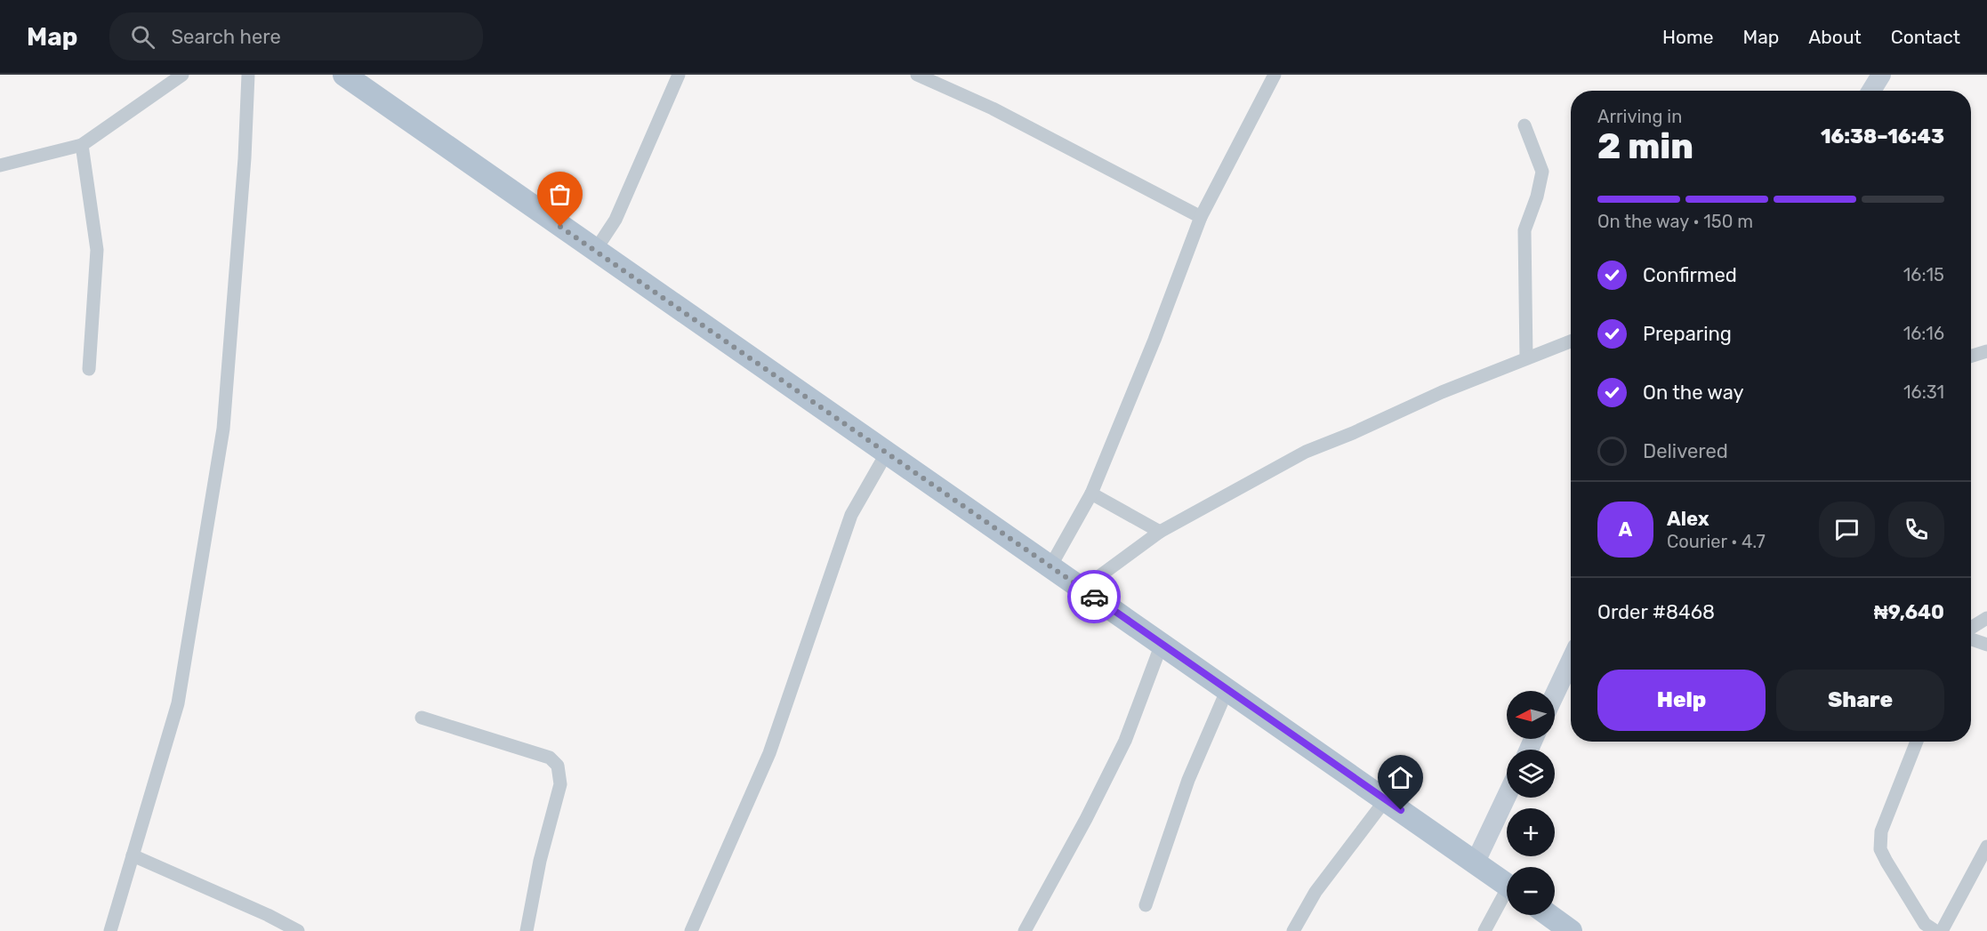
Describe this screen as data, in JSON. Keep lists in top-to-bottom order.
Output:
{
  "north": "left",
  "page": {
    "header": "Map",
    "search": "Search here",
    "nav": [
      "Home",
      "Map",
      "About",
      "Contact"
    ],
    "heading": ["2 min", "Arriving in", "16:38–16:43"],
    "panel": [
      "Alex",
      "Courier · 4.7",
      "Order #8468",
      "₦9,640"
    ],
    "bar": "On the way · 150 m",
    "list": [
      ["Confirmed", "16:15"],
      ["Preparing", "16:16"],
      ["On the way", "16:31"],
      "Delivered"
    ],
    "round": "A",
    "buttons": ["Help", "Share"],
    "map_buttons": ["+", "−"]
  }
}
